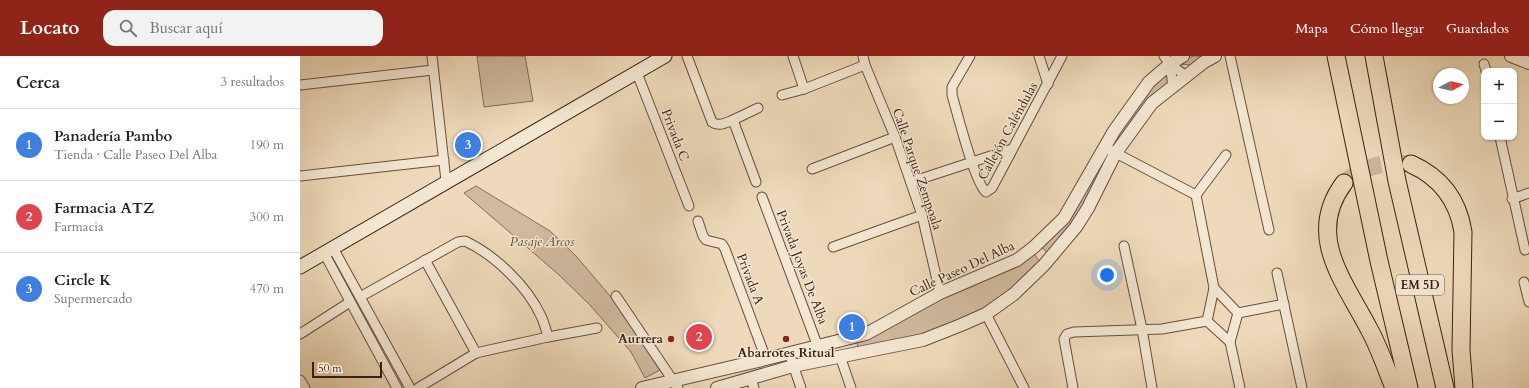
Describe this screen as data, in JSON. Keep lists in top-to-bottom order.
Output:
{
  "streets": {
    "highway": ["EM 5D"],
    "street": [
      "Callejón Caléndulas",
      "Privada C",
      "Calle Parque Zempoala",
      "Privada Joyas De Alba",
      "Calle Paseo Del Alba",
      "Privada A"
    ]
  },
  "crossings": [
    ["Calle Parque Zempoala", "Calle Paseo Del Alba"],
    ["Privada Joyas De Alba", "Calle Paseo Del Alba"],
    ["Calle Paseo Del Alba", "Privada A"]
  ],
  "parks": ["Pasaje Arcos"],
  "places": ["Aurrera", "Abarrotes Ritual"],
  "scale_bar": "50 m",
  "north": "right",
  "page": {
    "header": "Locato",
    "search": "Buscar aquí",
    "nav": ["Mapa", "Cómo llegar", "Guardados"],
    "heading": ["Cerca", "3 resultados"],
    "map_buttons": ["+", "−"],
    "list": [
      {
        "mark": "1",
        "name": "Panadería Pambo",
        "note": "Tienda · Calle Paseo Del Alba",
        "value": "190 m"
      },
      {
        "mark": "2",
        "name": "Farmacia ATZ",
        "note": "Farmacia",
        "value": "300 m"
      },
      {
        "mark": "3",
        "name": "Circle K",
        "note": "Supermercado",
        "value": "470 m"
      }
    ],
    "pins": ["3", "1", "2"],
    "scale": "50 m"
  }
}
